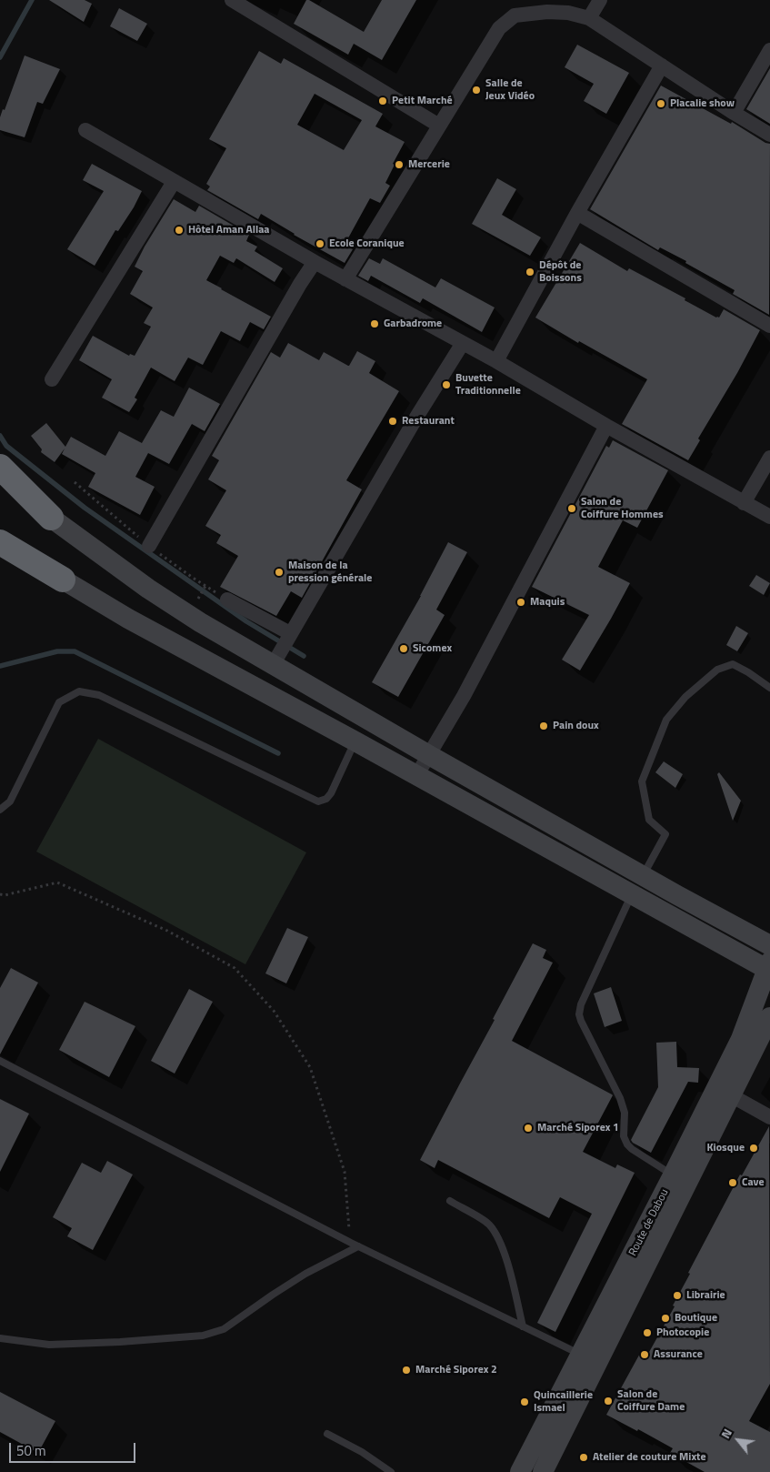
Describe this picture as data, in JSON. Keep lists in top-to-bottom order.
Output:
{
  "streets": {
    "main road": ["Route de Dabou"]
  },
  "places": [
    "Salle de Jeux Vidéo",
    "Petit Marché",
    "Placalie show",
    "Mercerie",
    "Hôtel Aman Allaa",
    "Ecole Coranique",
    "Dépôt de Boissons",
    "Garbadrome",
    "Buvette Traditionnelle",
    "Restaurant",
    "Salon de Coiffure Hommes",
    "Maison de la pression générale",
    "Maquis",
    "Sicomex",
    "Pain doux",
    "Marché Siporex 1",
    "Kiosque",
    "Cave",
    "Librairie",
    "Boutique",
    "Photocopie",
    "Assurance",
    "Marché Siporex 2",
    "Salon de Coiffure Dame",
    "Quincaillerie Ismael",
    "Atelier de couture Mixte"
  ],
  "scale_bar": "50 m",
  "north": "top left"
}
